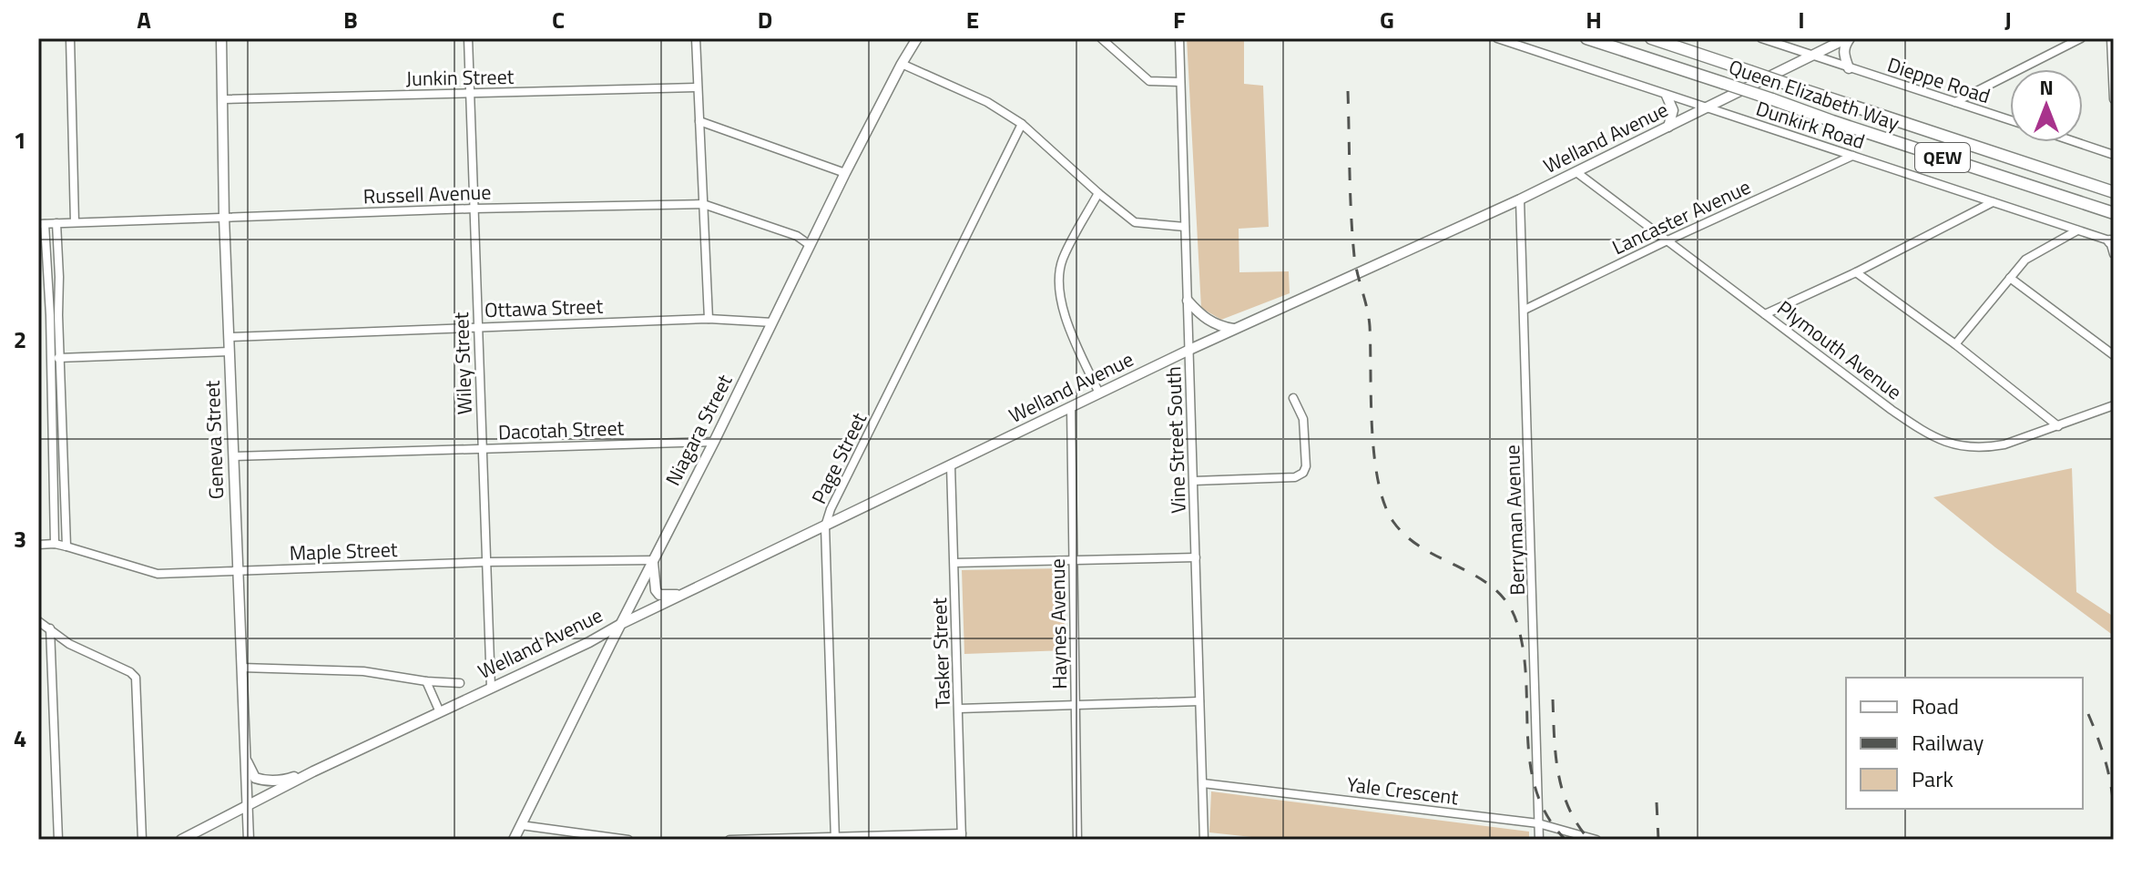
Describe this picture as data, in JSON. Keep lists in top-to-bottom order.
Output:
{
  "streets": {
    "highway": ["Queen Elizabeth Way", "QEW"],
    "main road": ["Welland Avenue", "Niagara Street", "Geneva Street"],
    "street": [
      "Junkin Street",
      "Dieppe Road",
      "Dunkirk Road",
      "Russell Avenue",
      "Lancaster Avenue",
      "Ottawa Street",
      "Plymouth Avenue",
      "Wiley Street",
      "Dacotah Street",
      "Vine Street South",
      "Page Street",
      "Berryman Avenue",
      "Maple Street",
      "Haynes Avenue",
      "Tasker Street",
      "Yale Crescent"
    ]
  },
  "crossings": [
    ["Junkin Street", "Wiley Street"],
    ["Junkin Street", "Geneva Street"],
    ["Dieppe Road", "Welland Avenue"],
    ["Dunkirk Road", "Welland Avenue"],
    ["Dunkirk Road", "Lancaster Avenue"],
    ["Welland Avenue", "Plymouth Avenue"],
    ["Welland Avenue", "Wiley Street"],
    ["Welland Avenue", "Niagara Street"],
    ["Welland Avenue", "Vine Street South"],
    ["Welland Avenue", "Page Street"],
    ["Welland Avenue", "Berryman Avenue"],
    ["Welland Avenue", "Haynes Avenue"],
    ["Welland Avenue", "Tasker Street"],
    ["Russell Avenue", "Wiley Street"],
    ["Russell Avenue", "Niagara Street"],
    ["Russell Avenue", "Geneva Street"],
    ["Lancaster Avenue", "Plymouth Avenue"],
    ["Lancaster Avenue", "Berryman Avenue"],
    ["Ottawa Street", "Wiley Street"],
    ["Ottawa Street", "Niagara Street"],
    ["Ottawa Street", "Geneva Street"],
    ["Wiley Street", "Dacotah Street"],
    ["Wiley Street", "Maple Street"],
    ["Dacotah Street", "Niagara Street"],
    ["Dacotah Street", "Geneva Street"],
    ["Niagara Street", "Maple Street"],
    ["Geneva Street", "Maple Street"],
    ["Vine Street South", "Yale Crescent"],
    ["Berryman Avenue", "Yale Crescent"]
  ],
  "legend": ["Road", "Railway", "Park"],
  "north": "top",
  "grid": {
    "columns": [
      "A",
      "B",
      "C",
      "D",
      "E",
      "F",
      "G",
      "H",
      "I",
      "J"
    ],
    "rows": [
      "1",
      "2",
      "3",
      "4"
    ]
  }
}
